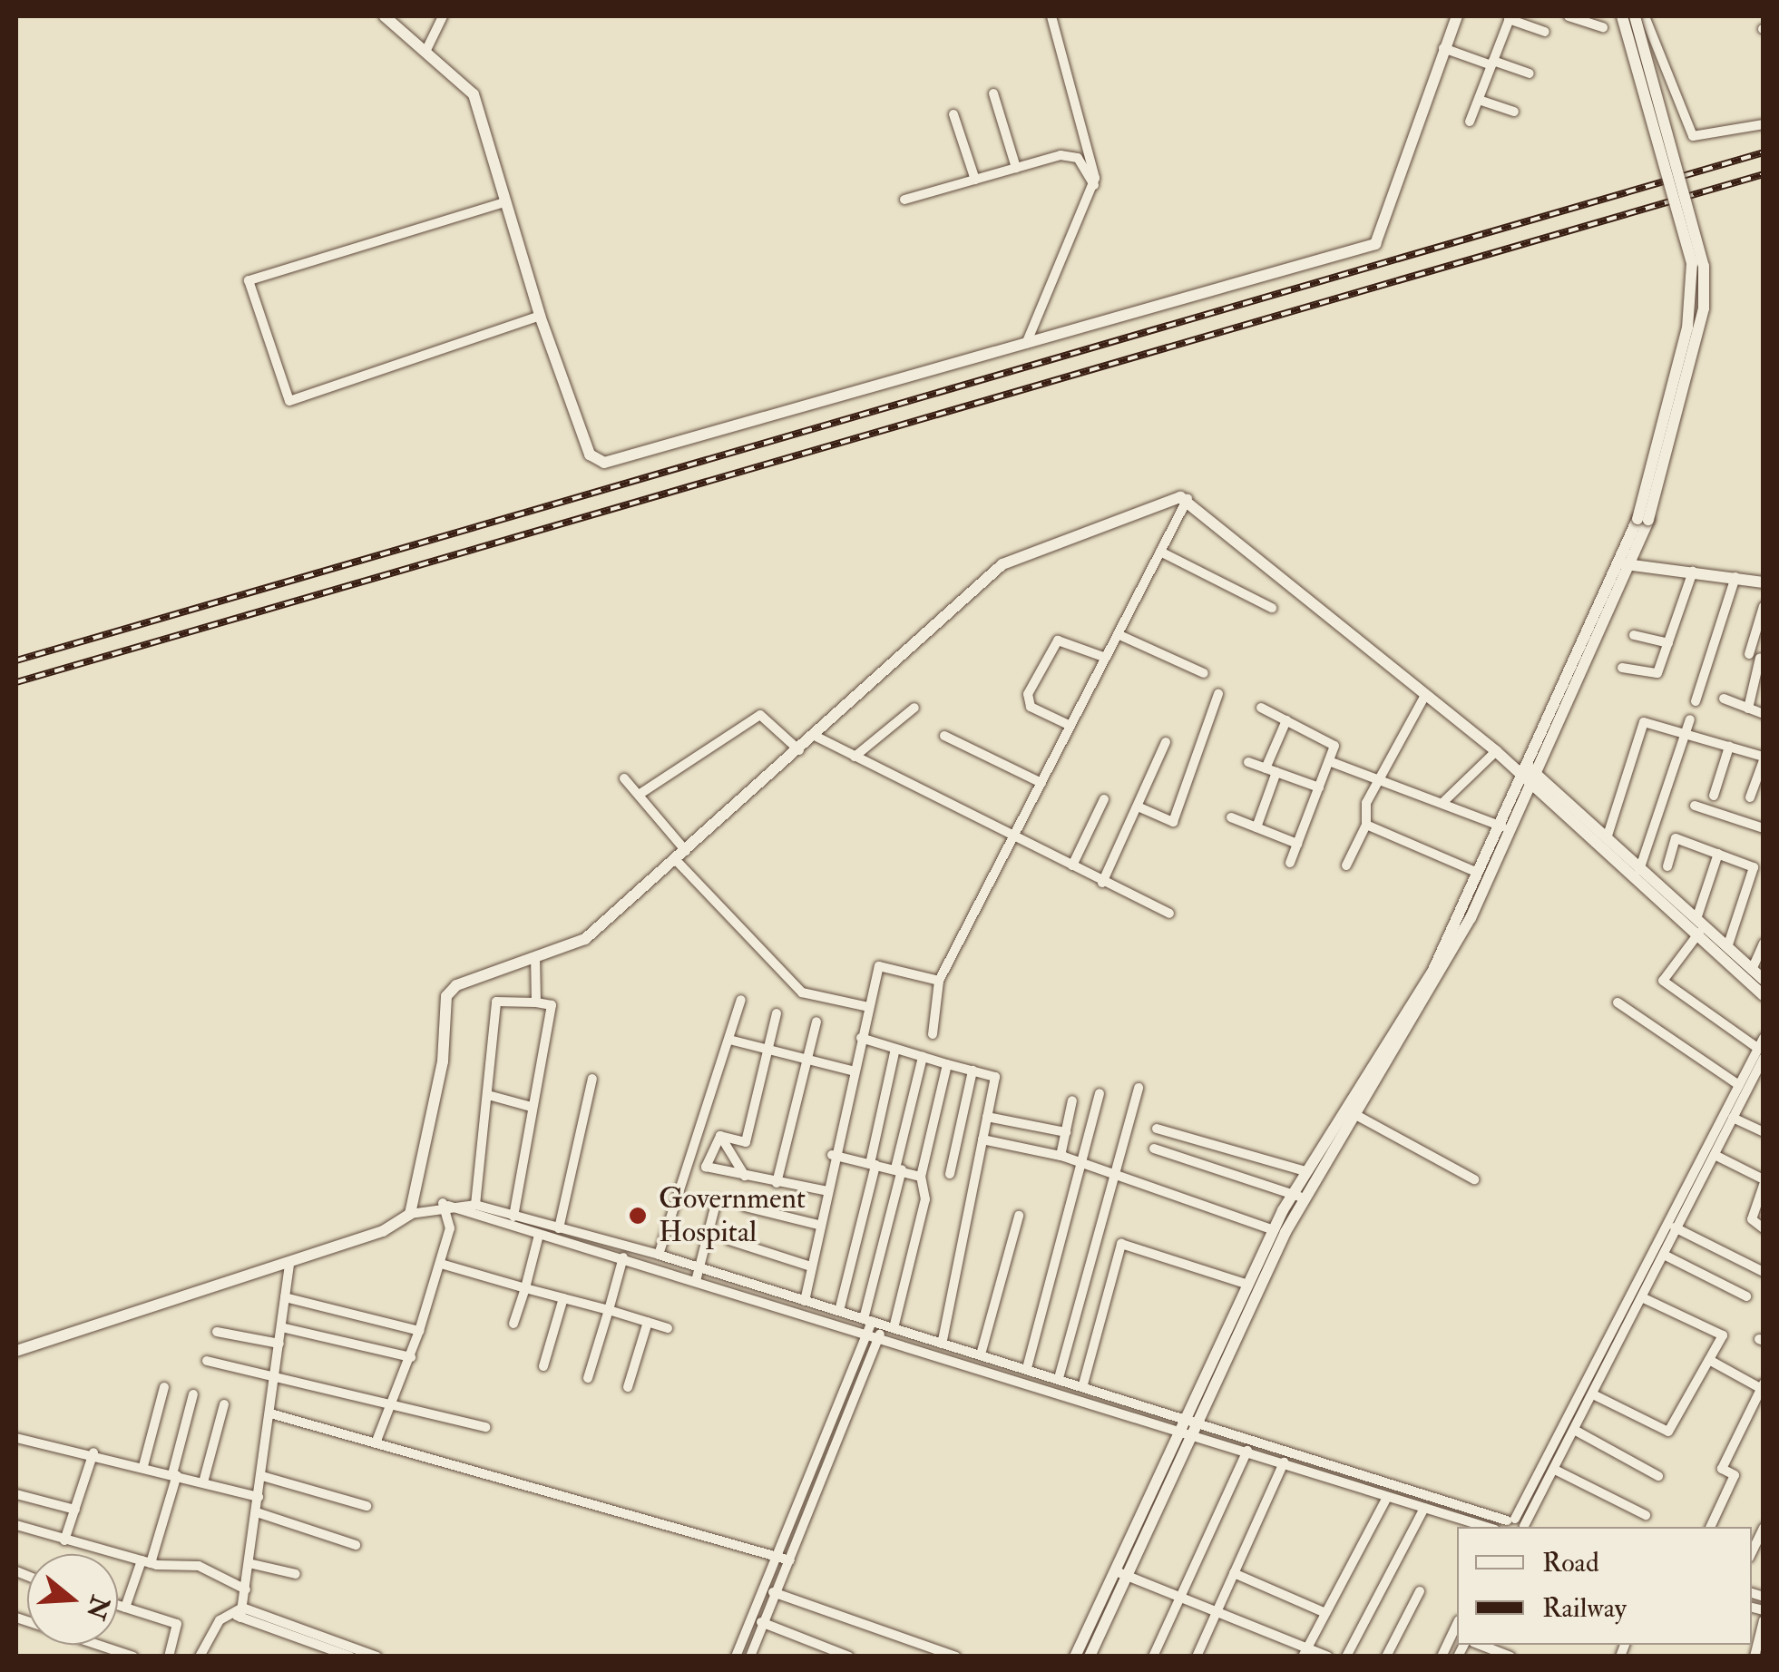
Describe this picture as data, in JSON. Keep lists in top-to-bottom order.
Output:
{
  "places": ["Government Hospital"],
  "legend": ["Road", "Railway"],
  "north": "right"
}
